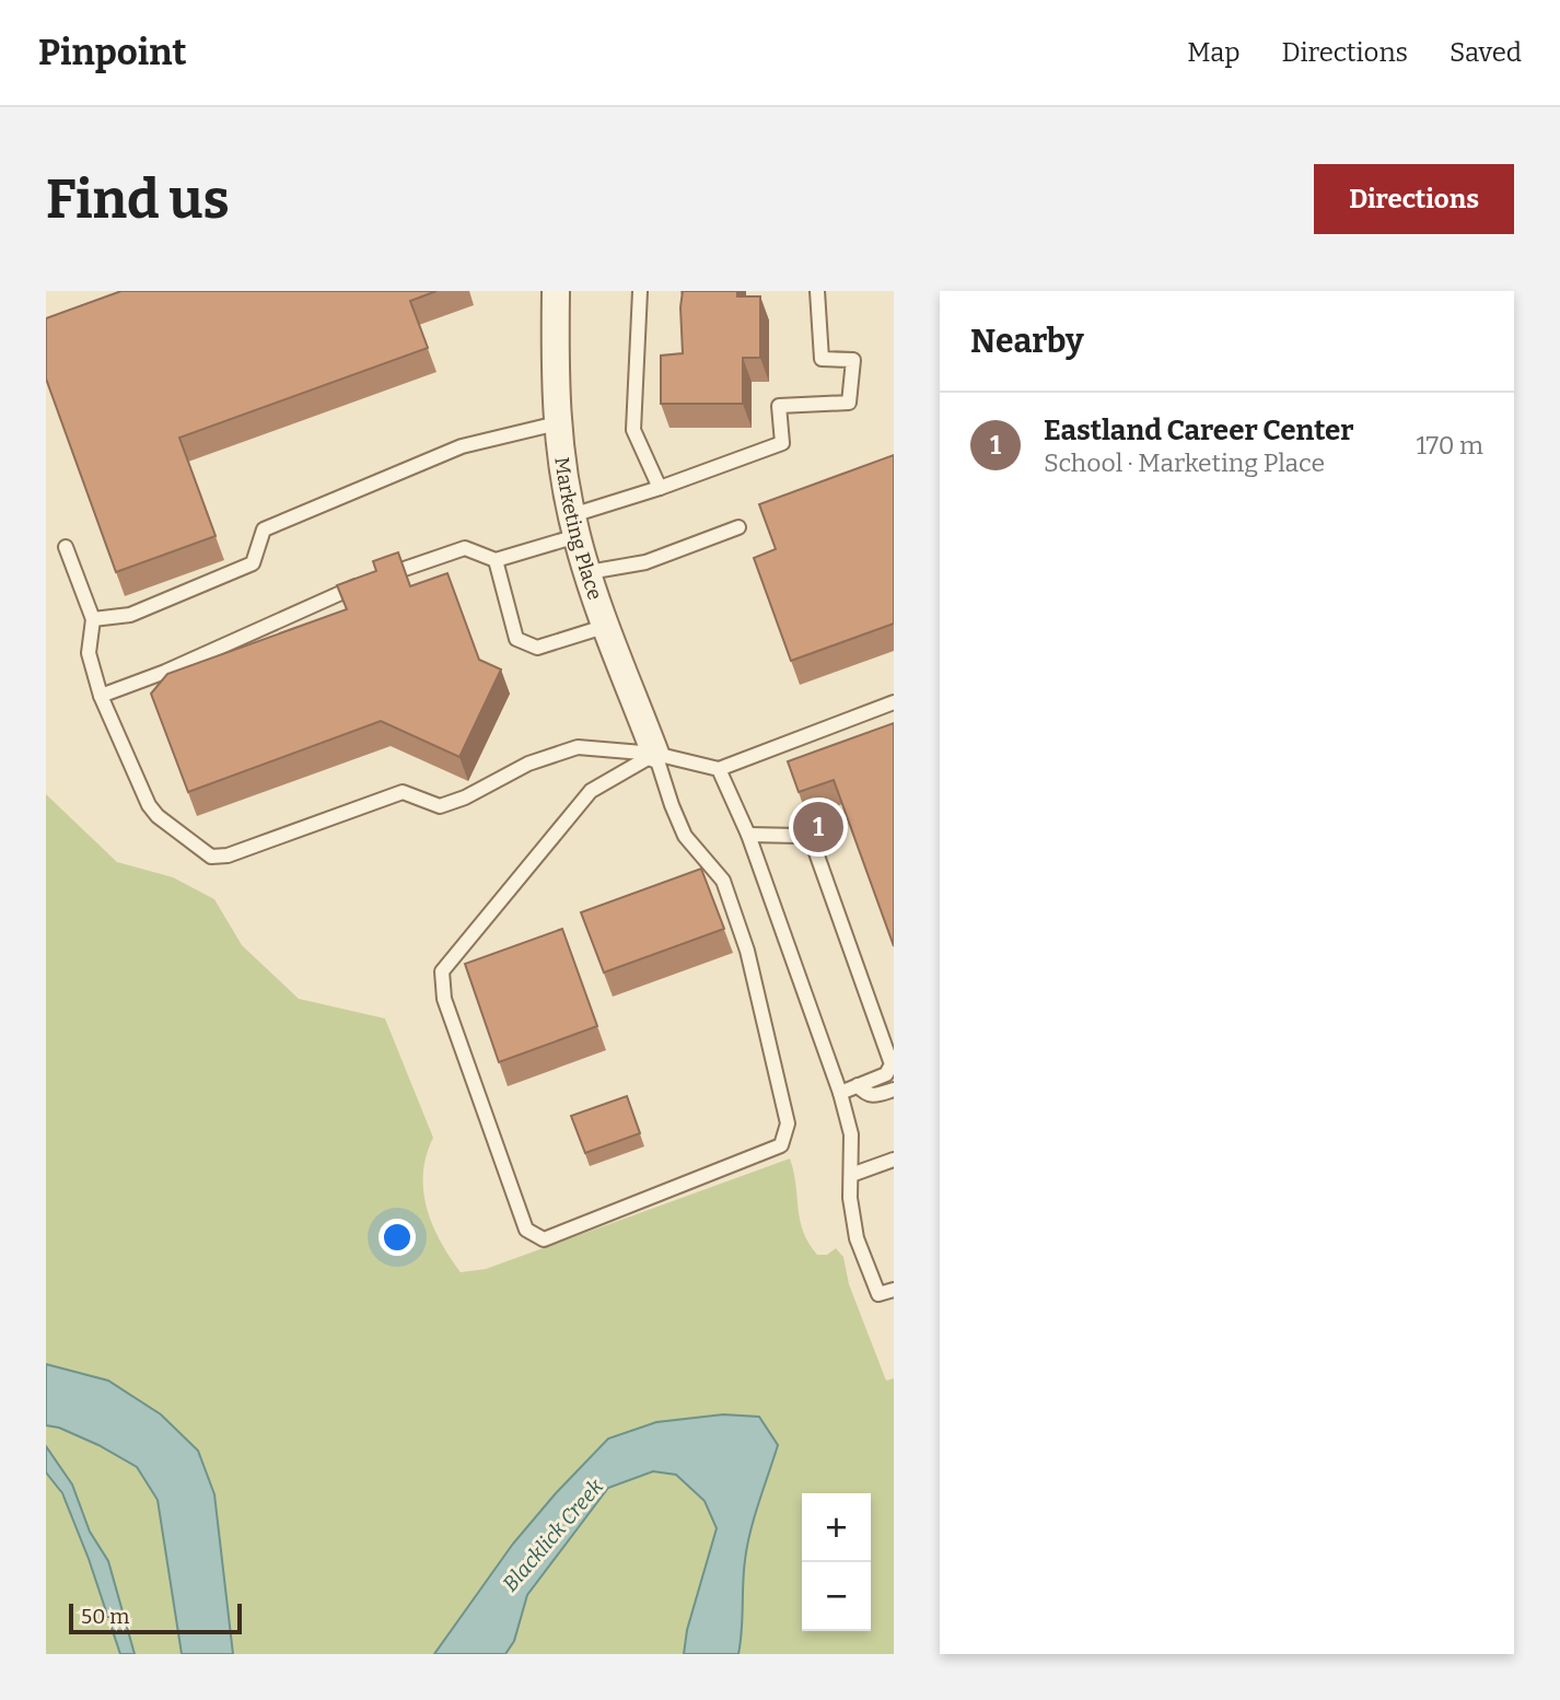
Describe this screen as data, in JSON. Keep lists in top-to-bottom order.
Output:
{
  "streets": {
    "street": ["Marketing Place"]
  },
  "water": ["Blacklick Creek"],
  "scale_bar": "50 m",
  "page": {
    "header": "Pinpoint",
    "nav": ["Map", "Directions", "Saved"],
    "buttons": "Directions",
    "title": "Find us",
    "heading": "Nearby",
    "list": [
      {
        "mark": "1",
        "name": "Eastland Career Center",
        "note": "School · Marketing Place",
        "value": "170 m"
      }
    ],
    "pins": "1",
    "map_buttons": ["+", "−"],
    "scale": "50 m"
  }
}
